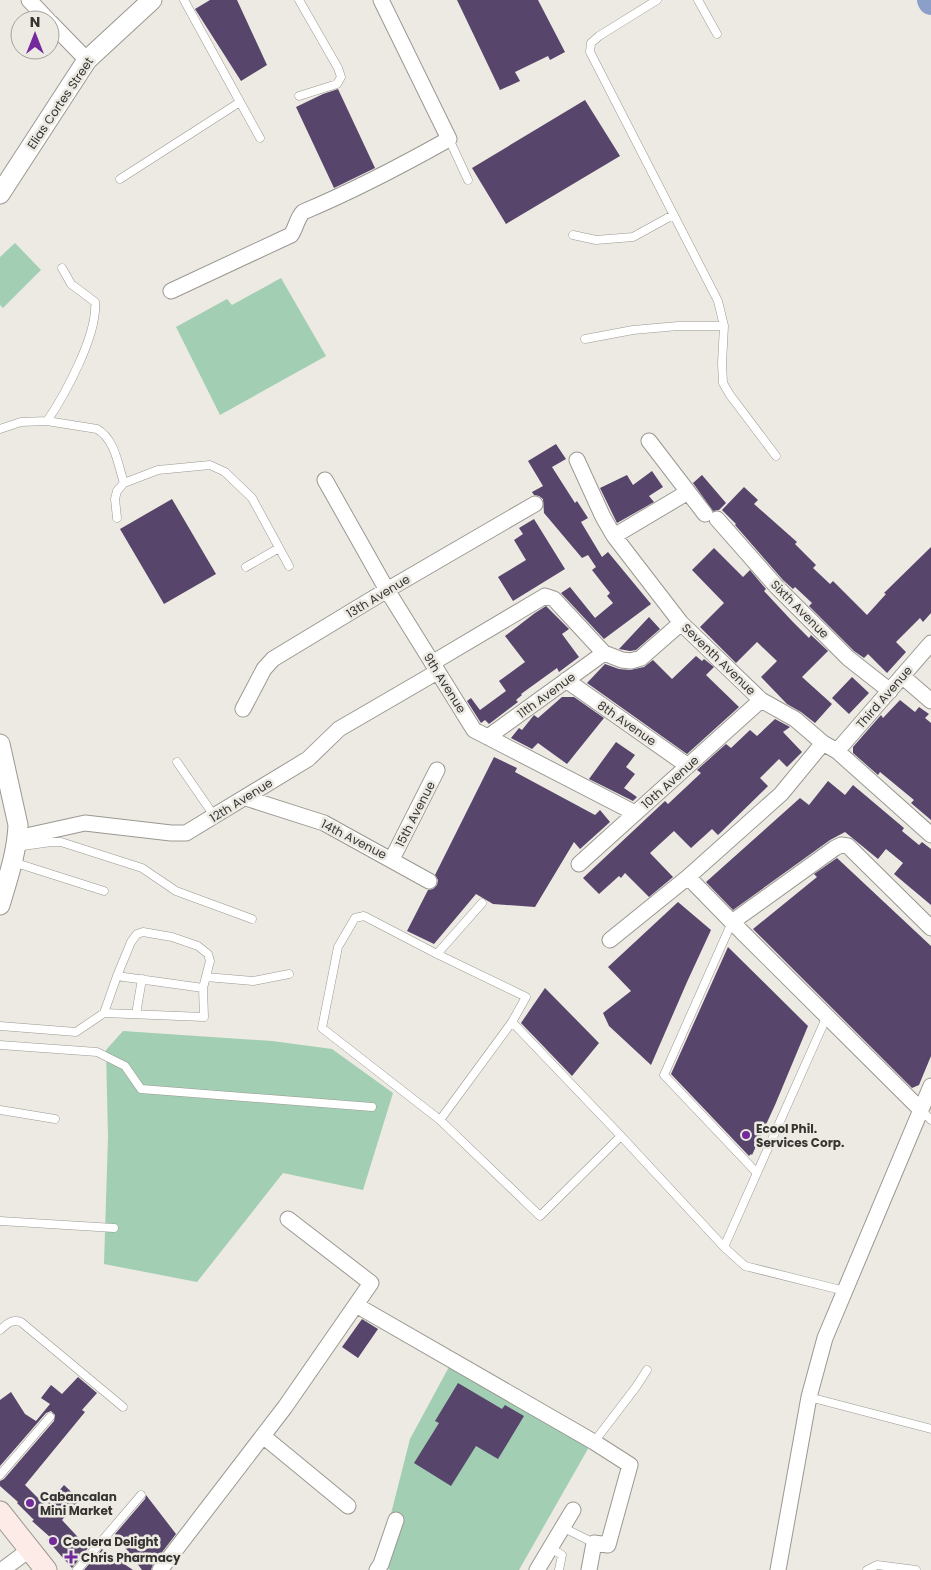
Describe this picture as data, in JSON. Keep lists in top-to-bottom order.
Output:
{
  "streets": {
    "street": [
      "Elias Cortes Street",
      "13th Avenue",
      "Sixth Avenue",
      "Seventh Avenue",
      "9th Avenue",
      "11th Avenue",
      "Third Avenue",
      "8th Avenue",
      "10th Avenue",
      "12th Avenue",
      "15th Avenue",
      "14th Avenue"
    ]
  },
  "crossings": [
    ["13th Avenue", "9th Avenue"],
    ["Sixth Avenue", "Third Avenue"],
    ["Seventh Avenue", "Third Avenue"],
    ["Seventh Avenue", "10th Avenue"],
    ["9th Avenue", "11th Avenue"],
    ["9th Avenue", "10th Avenue"],
    ["9th Avenue", "12th Avenue"],
    ["11th Avenue", "8th Avenue"],
    ["11th Avenue", "12th Avenue"],
    ["8th Avenue", "10th Avenue"],
    ["12th Avenue", "14th Avenue"],
    ["15th Avenue", "14th Avenue"]
  ],
  "places": {
    "other": ["Ecool Phil. Services Corp.", "Cabancalan Mini Market", "Coolera Delight"],
    "health": ["Chris Pharmacy"]
  },
  "north": "top"
}
